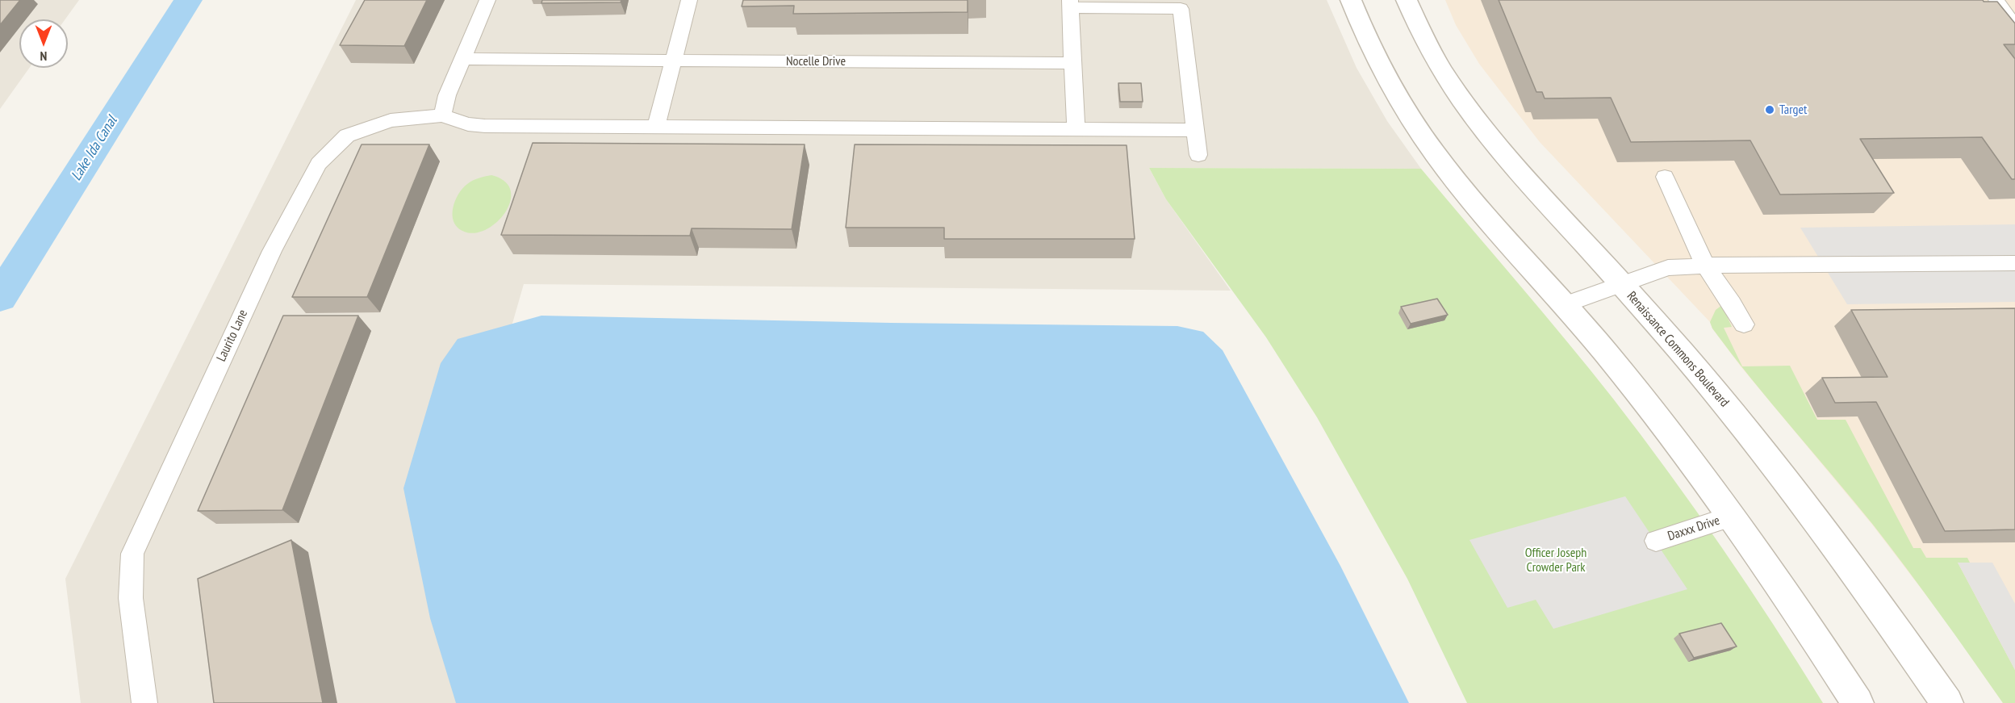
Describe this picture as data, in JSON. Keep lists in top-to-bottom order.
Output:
{
  "streets": {
    "street": ["Renaissance Commons Boulevard"],
    "lane": ["Nocelle Drive", "Laurito Lane", "Daxxx Drive"]
  },
  "water": ["Lake Ida Canal"],
  "parks": ["Officer Joseph Crowder Park"],
  "places": ["Target"],
  "north": "bottom"
}
